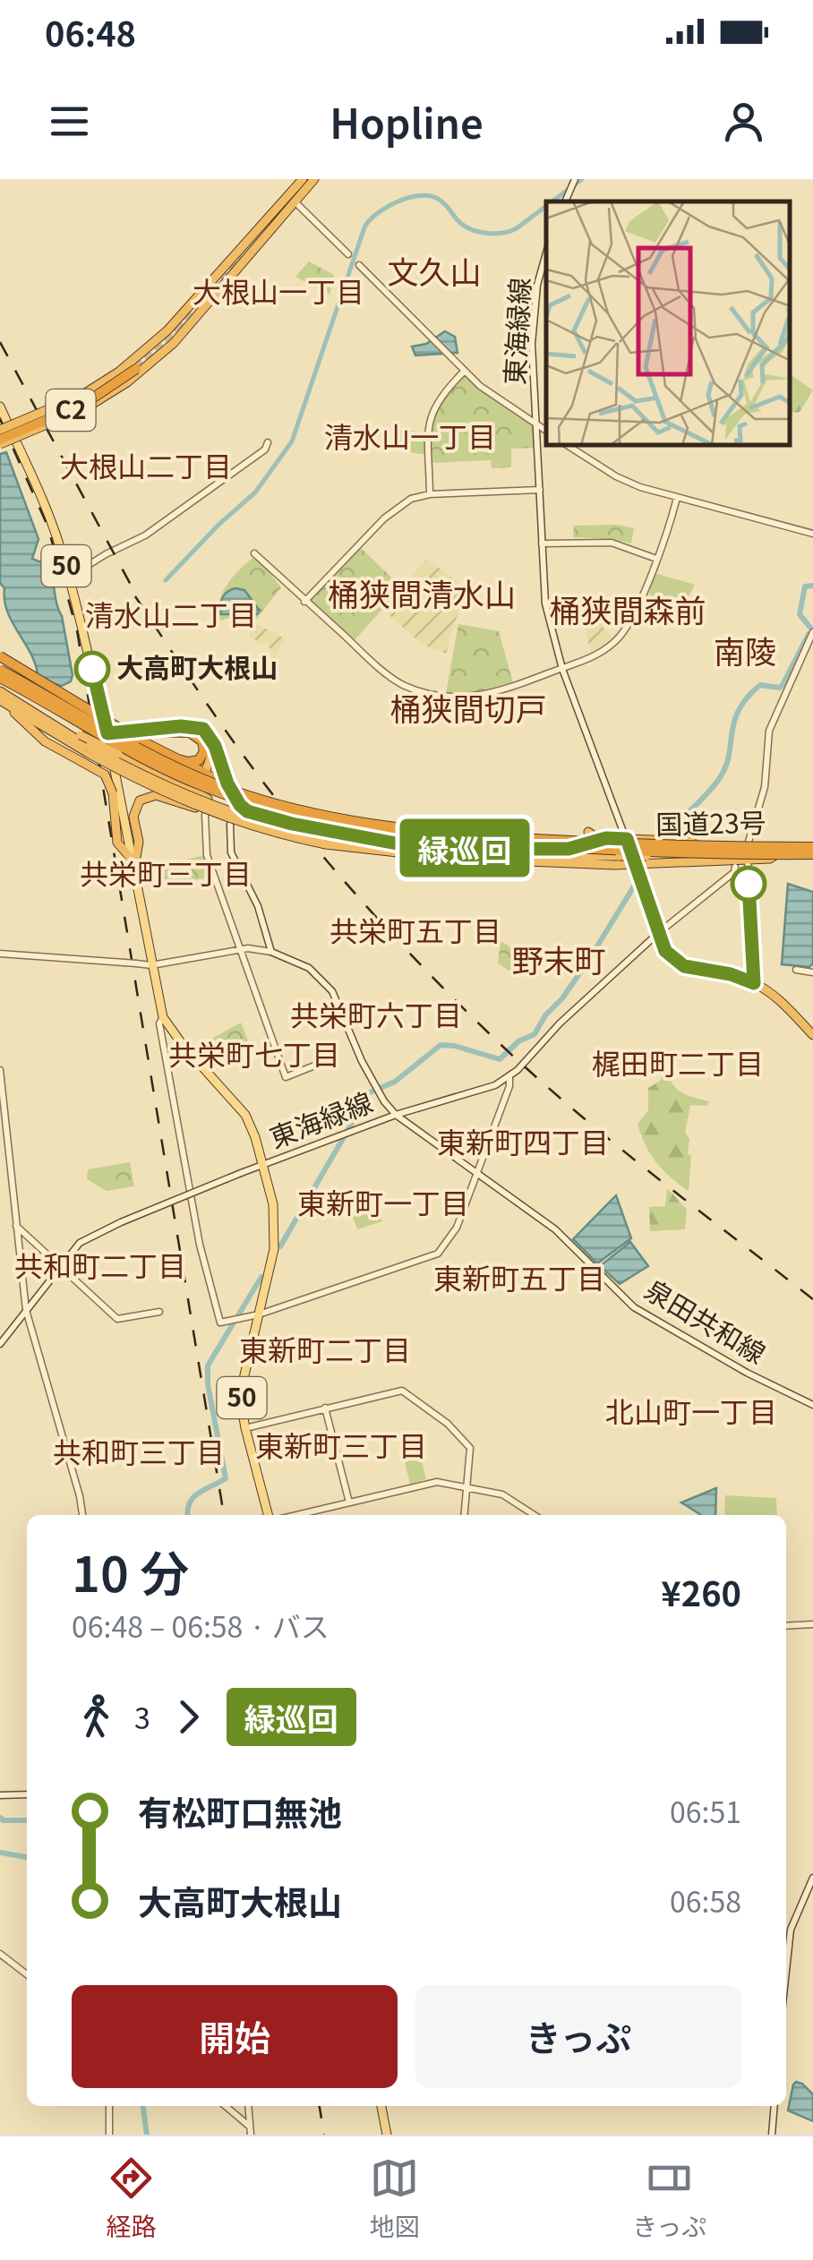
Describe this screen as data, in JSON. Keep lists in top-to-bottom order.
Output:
{
  "streets": {
    "highway": ["C2", "国道23号"],
    "main road": ["50"],
    "street": ["東海緑線", "泉田共和線"]
  },
  "crossings": [
    ["東海緑線", "50"],
    ["東海緑線", "泉田共和線"],
    ["50", "泉田共和線"]
  ],
  "districts": [
    "文久山",
    "大根山一丁目",
    "清水山一丁目",
    "大根山二丁目",
    "桶狭間清水山",
    "桶狭間森前",
    "清水山二丁目",
    "南陵",
    "桶狭間切戸",
    "共栄町三丁目",
    "共栄町五丁目",
    "野末町",
    "共栄町六丁目",
    "共栄町七丁目",
    "梶田町二丁目",
    "東新町四丁目",
    "東新町一丁目",
    "共和町二丁目",
    "東新町五丁目",
    "東新町二丁目",
    "北山町一丁目",
    "東新町三丁目",
    "共和町三丁目"
  ],
  "places": ["大高町大根山"],
  "lines": ["bus line 緑巡回"],
  "page": {
    "status": "06:48",
    "header": "Hopline",
    "on_map": "緑巡回",
    "heading": ["10 分", "06:48 – 06:58 · バス", "¥260"],
    "legs": ["3", "緑巡回"],
    "list": [
      {
        "name": "有松町口無池",
        "value": "06:51"
      },
      {
        "name": "大高町大根山",
        "value": "06:58"
      }
    ],
    "buttons": ["開始", "きっぷ"],
    "tabs": ["経路", "地図", "きっぷ"]
  }
}
